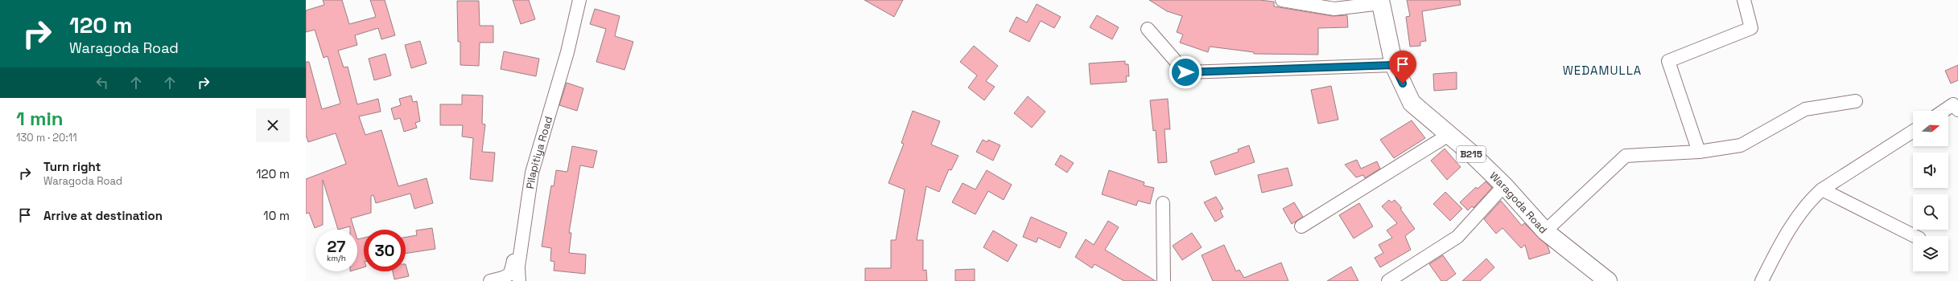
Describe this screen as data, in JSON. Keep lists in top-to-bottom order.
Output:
{
  "streets": {
    "main road": ["B215", "Waragoda Road"],
    "street": ["Pilapitiya Road"]
  },
  "districts": ["WEDAMULLA"],
  "north": "right",
  "page": {
    "turn": ["120 m", "Waragoda Road"],
    "heading": ["1 min", "130 m · 20:11"],
    "list": [
      {
        "name": "Turn right",
        "note": "Waragoda Road",
        "value": "120 m"
      },
      {
        "name": "Arrive at destination",
        "value": "10 m"
      }
    ],
    "speed": "27 km/h",
    "limit": "30"
  }
}
